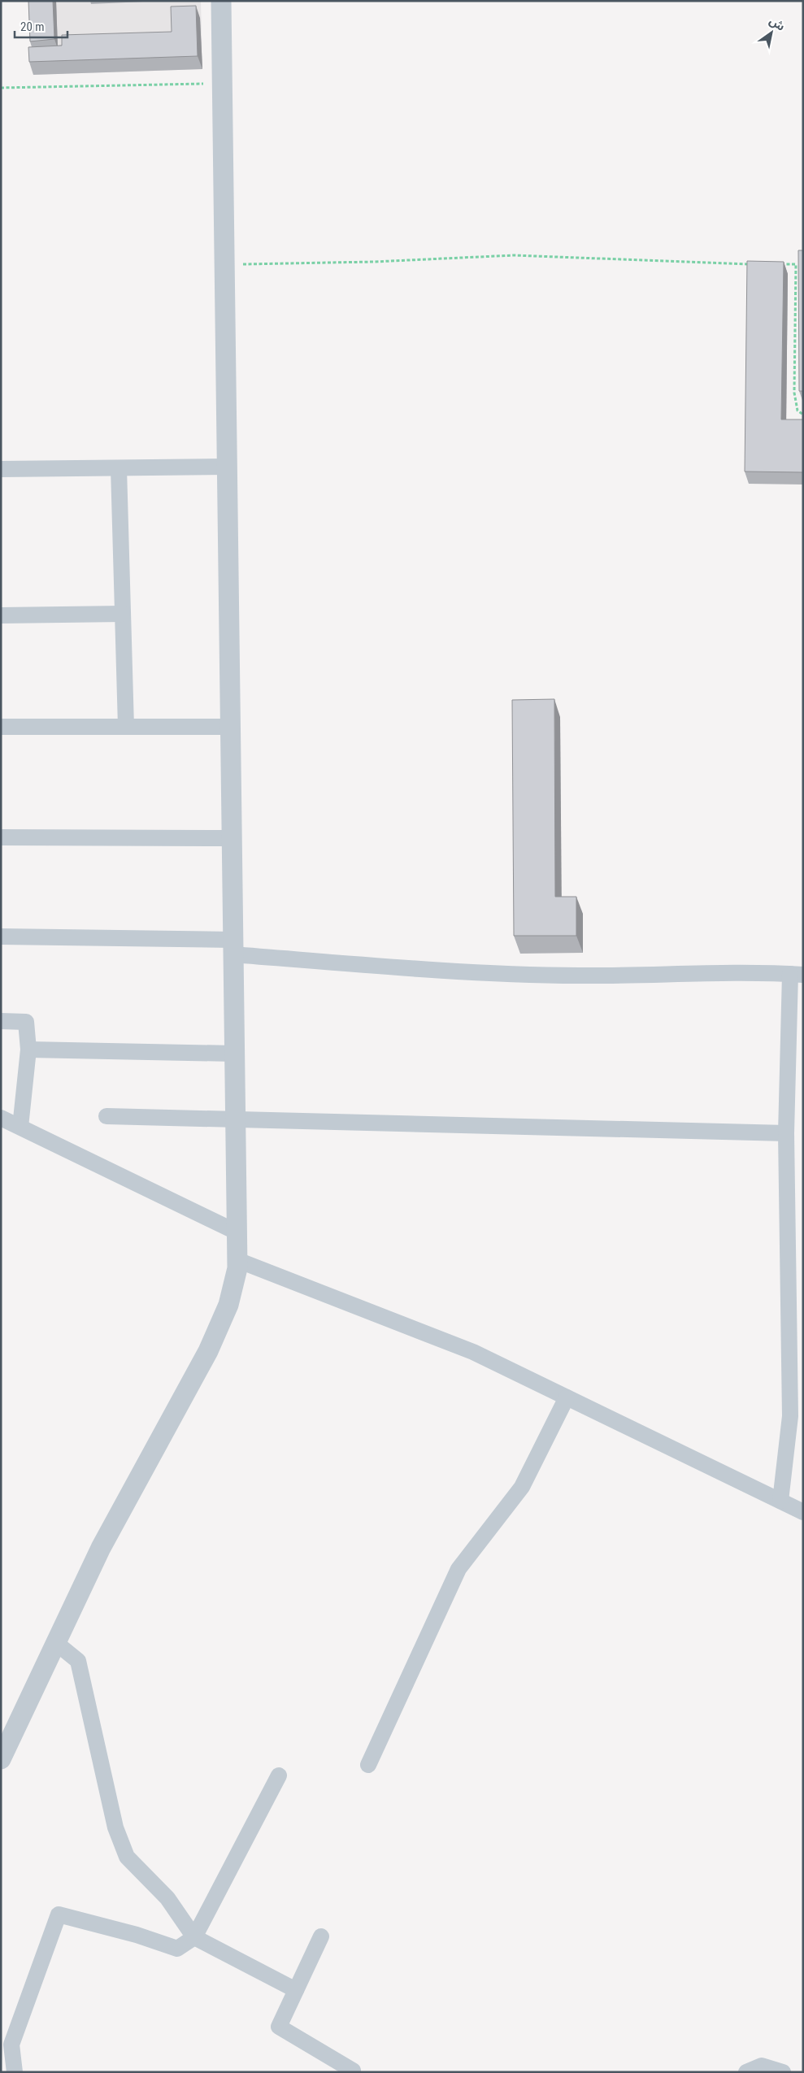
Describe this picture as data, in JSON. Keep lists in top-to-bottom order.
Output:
{
  "scale_bar": "20 m",
  "north": "top right"
}
